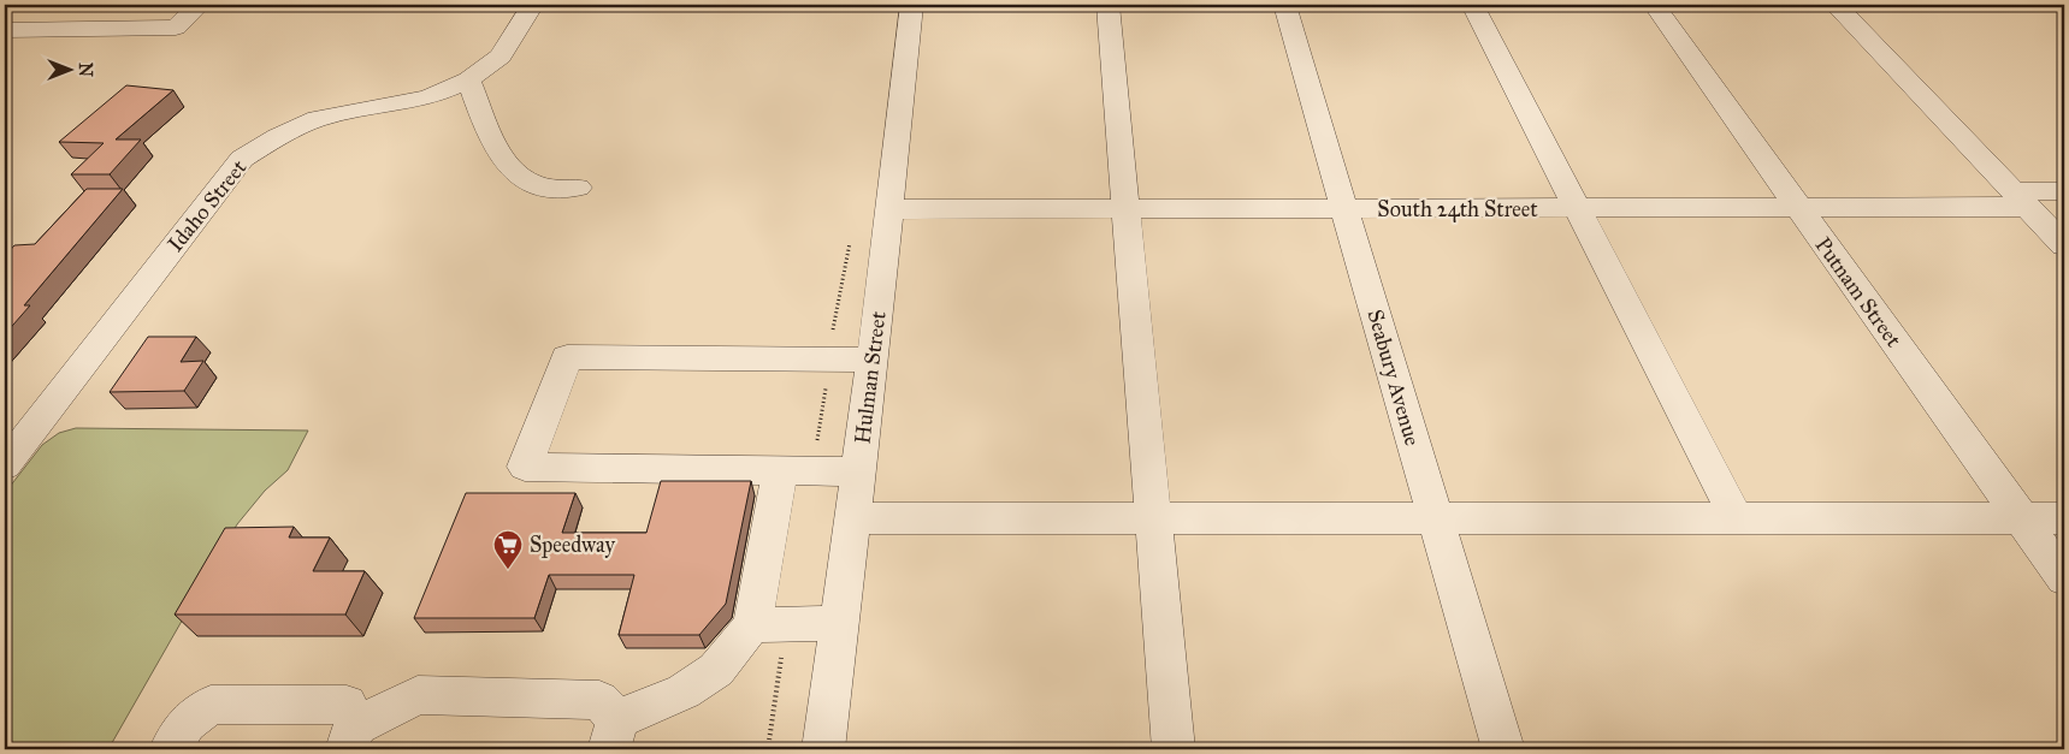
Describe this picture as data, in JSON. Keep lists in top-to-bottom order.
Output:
{
  "streets": {
    "street": [
      "Idaho Street",
      "South 24th Street",
      "Putnam Street",
      "Hulman Street",
      "Seabury Avenue"
    ]
  },
  "crossings": [
    ["South 24th Street", "Putnam Street"],
    ["South 24th Street", "Hulman Street"],
    ["South 24th Street", "Seabury Avenue"]
  ],
  "places": {
    "supermarket": ["Speedway"]
  },
  "north": "right"
}
